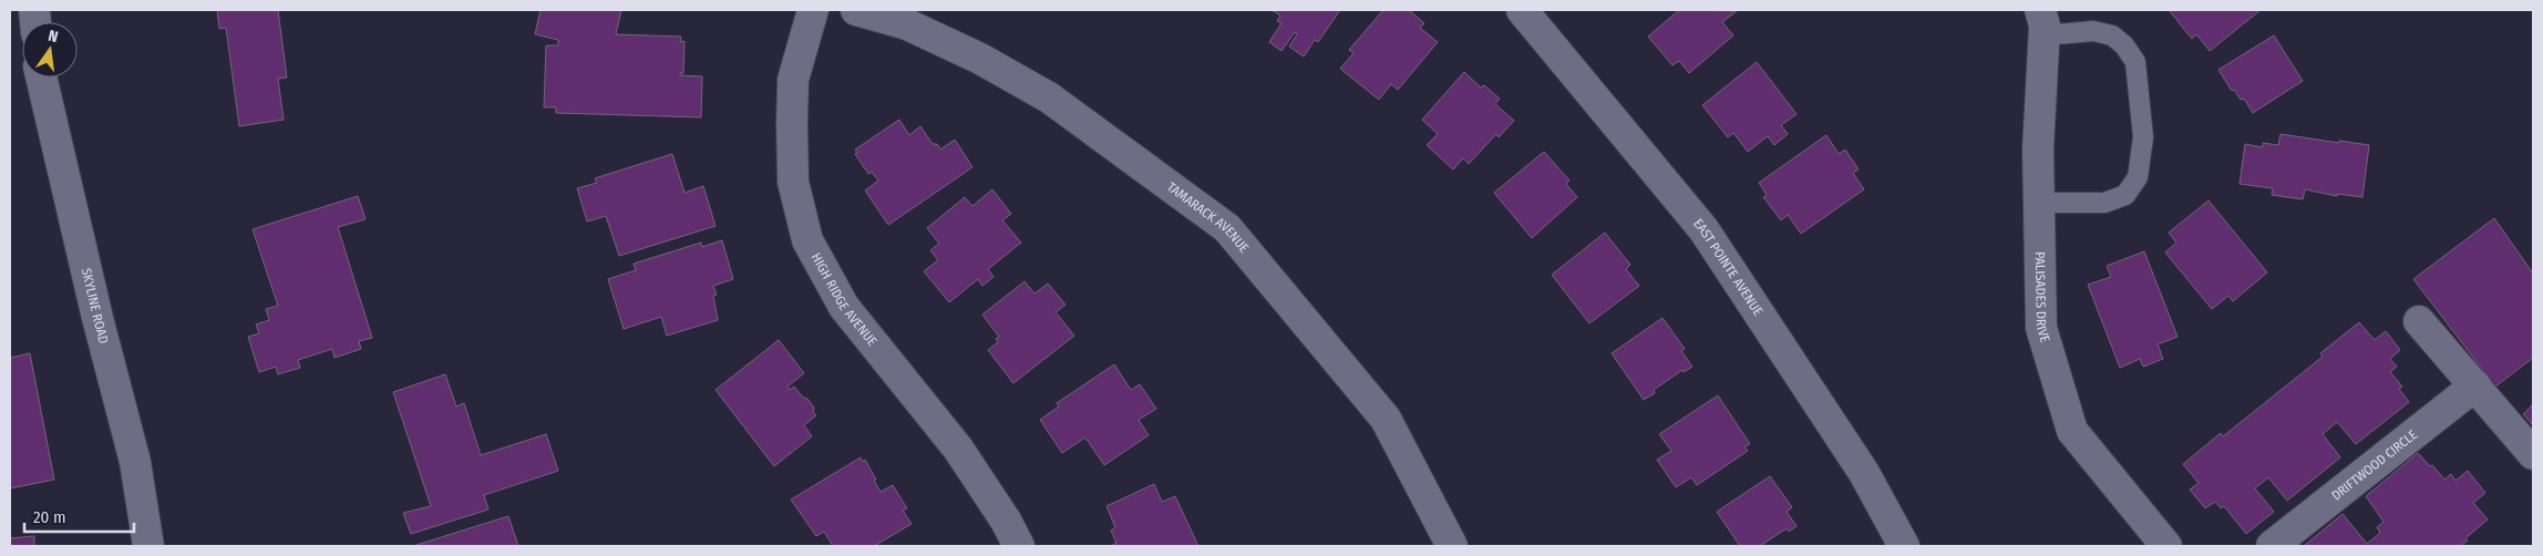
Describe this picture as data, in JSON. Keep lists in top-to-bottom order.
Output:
{
  "streets": {
    "street": [
      "TAMARACK AVENUE",
      "EAST POINTE AVENUE",
      "PALISADES DRIVE",
      "HIGH RIDGE AVENUE",
      "SKYLINE ROAD",
      "DRIFTWOOD CIRCLE"
    ]
  },
  "scale_bar": "20 m",
  "north": "top"
}
